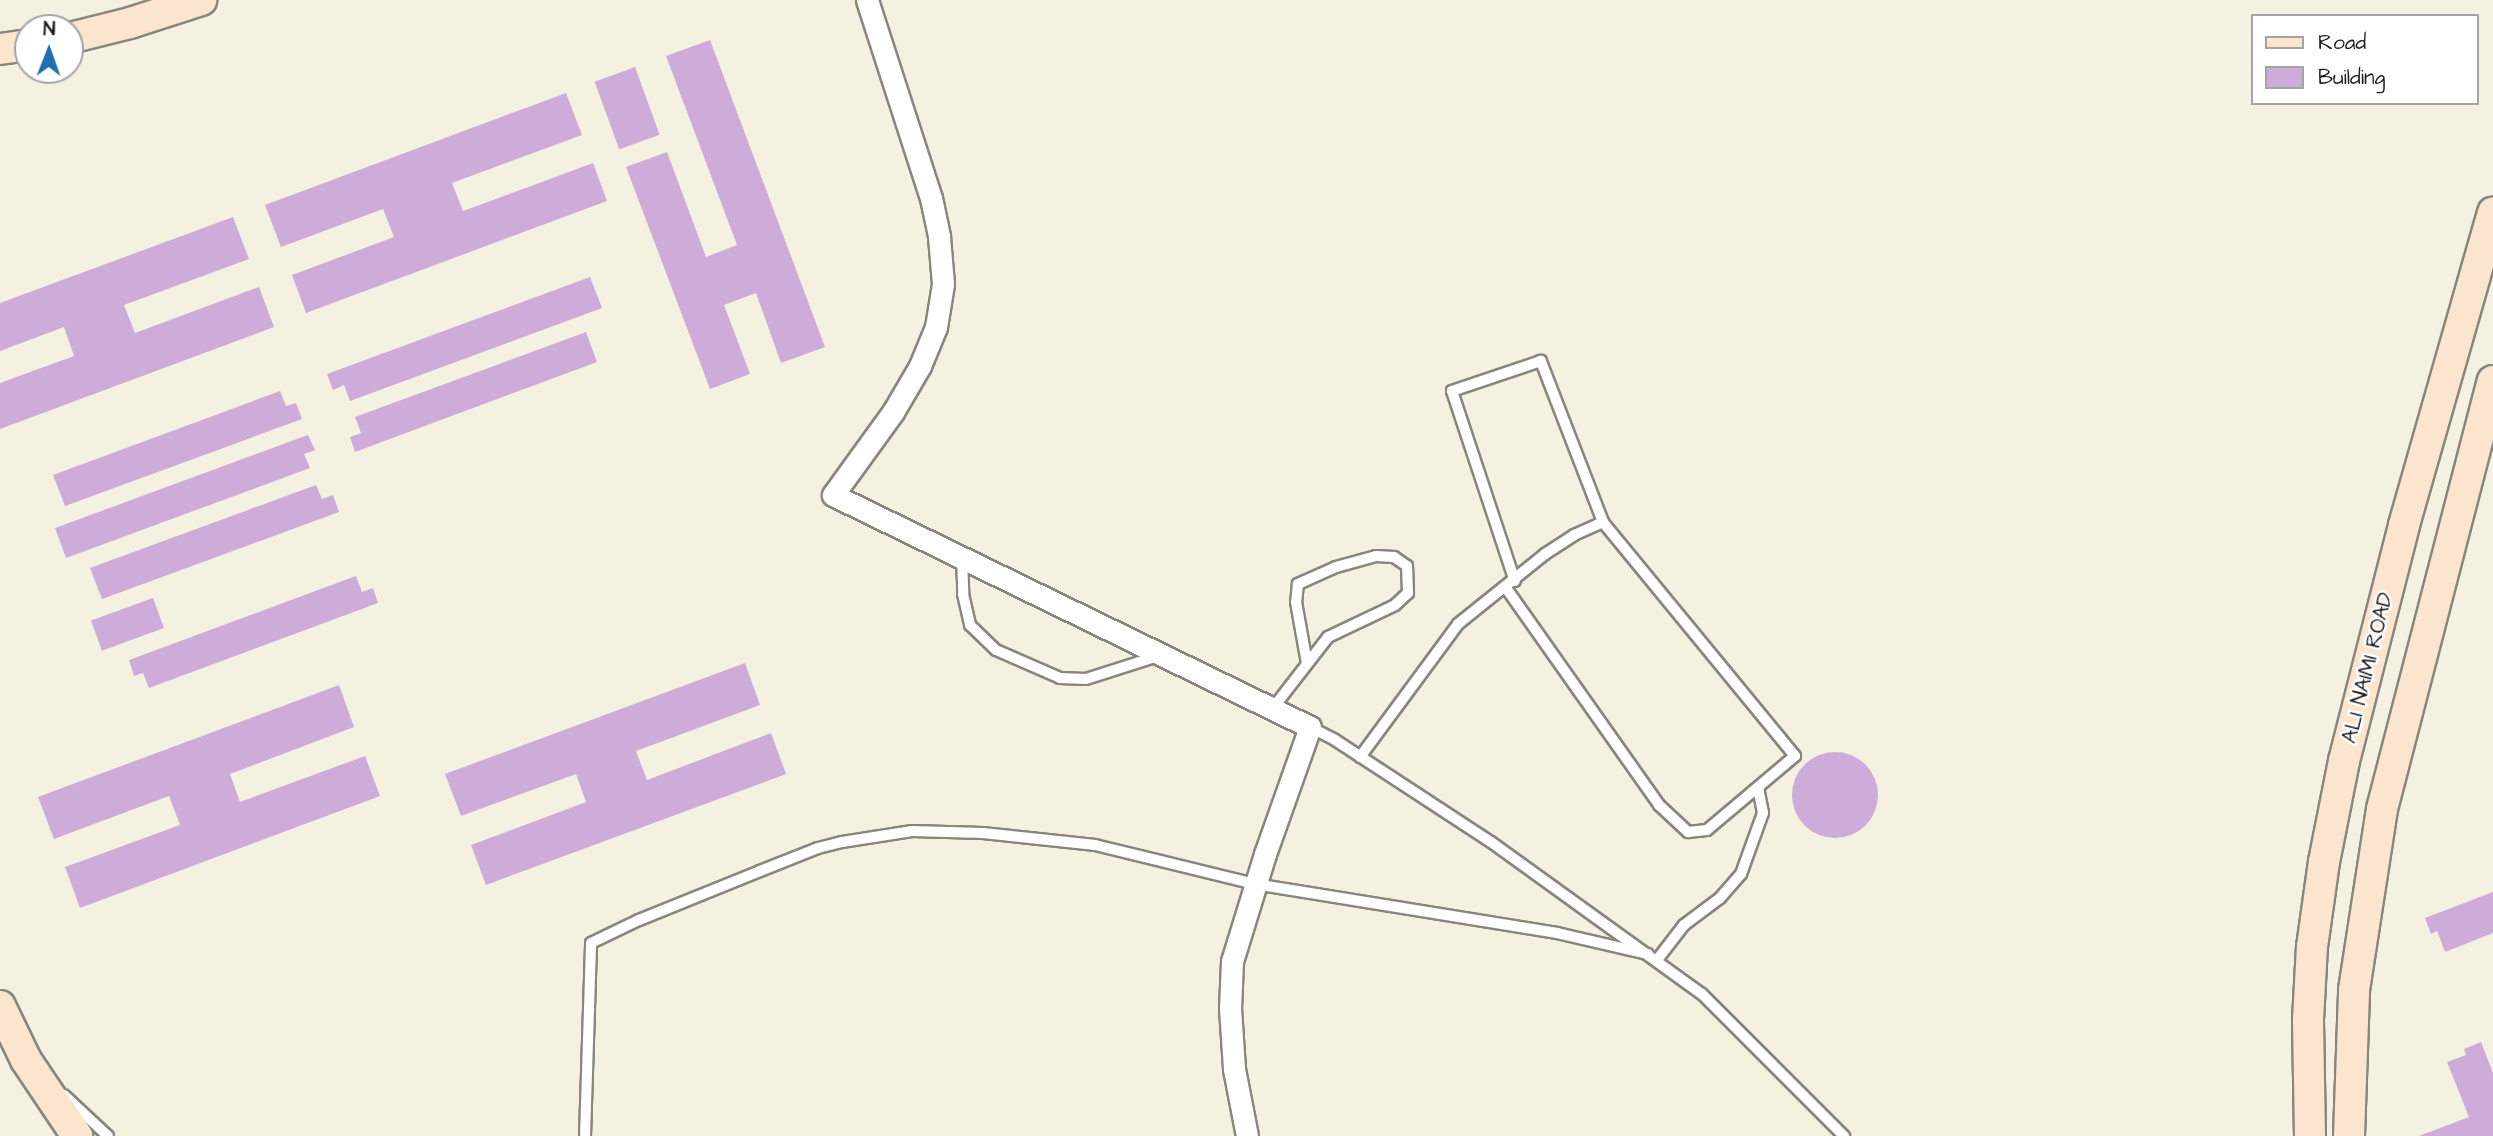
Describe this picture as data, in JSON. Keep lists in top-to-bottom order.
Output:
{
  "streets": {
    "main road": ["ALI NAIMI ROAD"]
  },
  "legend": ["Road", "Building"],
  "north": "top"
}
